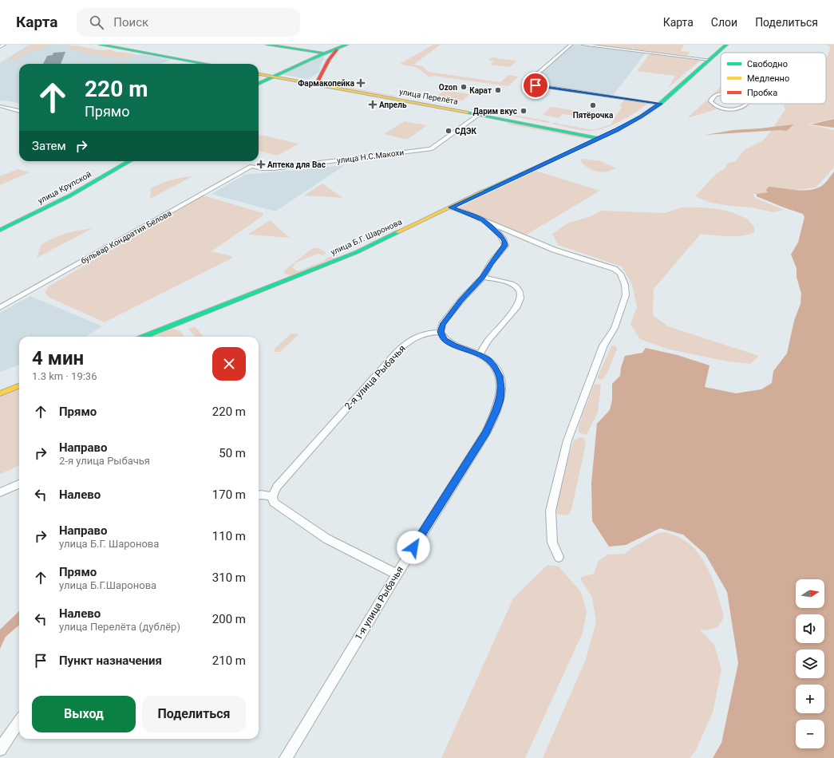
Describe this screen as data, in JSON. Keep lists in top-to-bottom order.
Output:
{
  "streets": {
    "main road": ["улица Перелёта", "улица Крупской", "улица Б.Г. Шаронова"],
    "street": [
      "улица Н.С.Макохи",
      "бульвар Кондратия Белова",
      "2-я улица Рыбачья",
      "1-я улица Рыбачья"
    ]
  },
  "crossings": [
    ["улица Перелёта", "улица Н.С.Макохи"],
    ["улица Перелёта", "улица Б.Г. Шаронова"],
    ["улица Н.С.Макохи", "бульвар Кондратия Белова"],
    ["2-я улица Рыбачья", "1-я улица Рыбачья"]
  ],
  "places": {
    "health": ["Фармакопейка", "Апрель", "Аптека для Вас"],
    "other": [
      "Ozon",
      "Карат",
      "Пятёрочка",
      "Дарим вкус",
      "СДЭК"
    ]
  },
  "legend": ["Свободно", "Медленно", "Пробка"],
  "north": "right",
  "page": {
    "header": "Карта",
    "search": "Поиск",
    "nav": ["Карта", "Слои", "Поделиться"],
    "turn": ["220 m", "Прямо"],
    "then": "Затем",
    "heading": ["4 мин", "1.3 km · 19:36"],
    "list": [
      {
        "name": "Прямо",
        "value": "220 m"
      },
      {
        "name": "Направо",
        "note": "2-я улица Рыбачья",
        "value": "50 m"
      },
      {
        "name": "Налево",
        "value": "170 m"
      },
      {
        "name": "Направо",
        "note": "улица Б.Г. Шаронова",
        "value": "110 m"
      },
      {
        "name": "Прямо",
        "note": "улица Б.Г.Шаронова",
        "value": "310 m"
      },
      {
        "name": "Налево",
        "note": "улица Перелёта (дублёр)",
        "value": "200 m"
      },
      {
        "name": "Пункт назначения",
        "value": "210 m"
      }
    ],
    "map_buttons": ["+", "−"],
    "buttons": ["Выход", "Поделиться"]
  }
}
